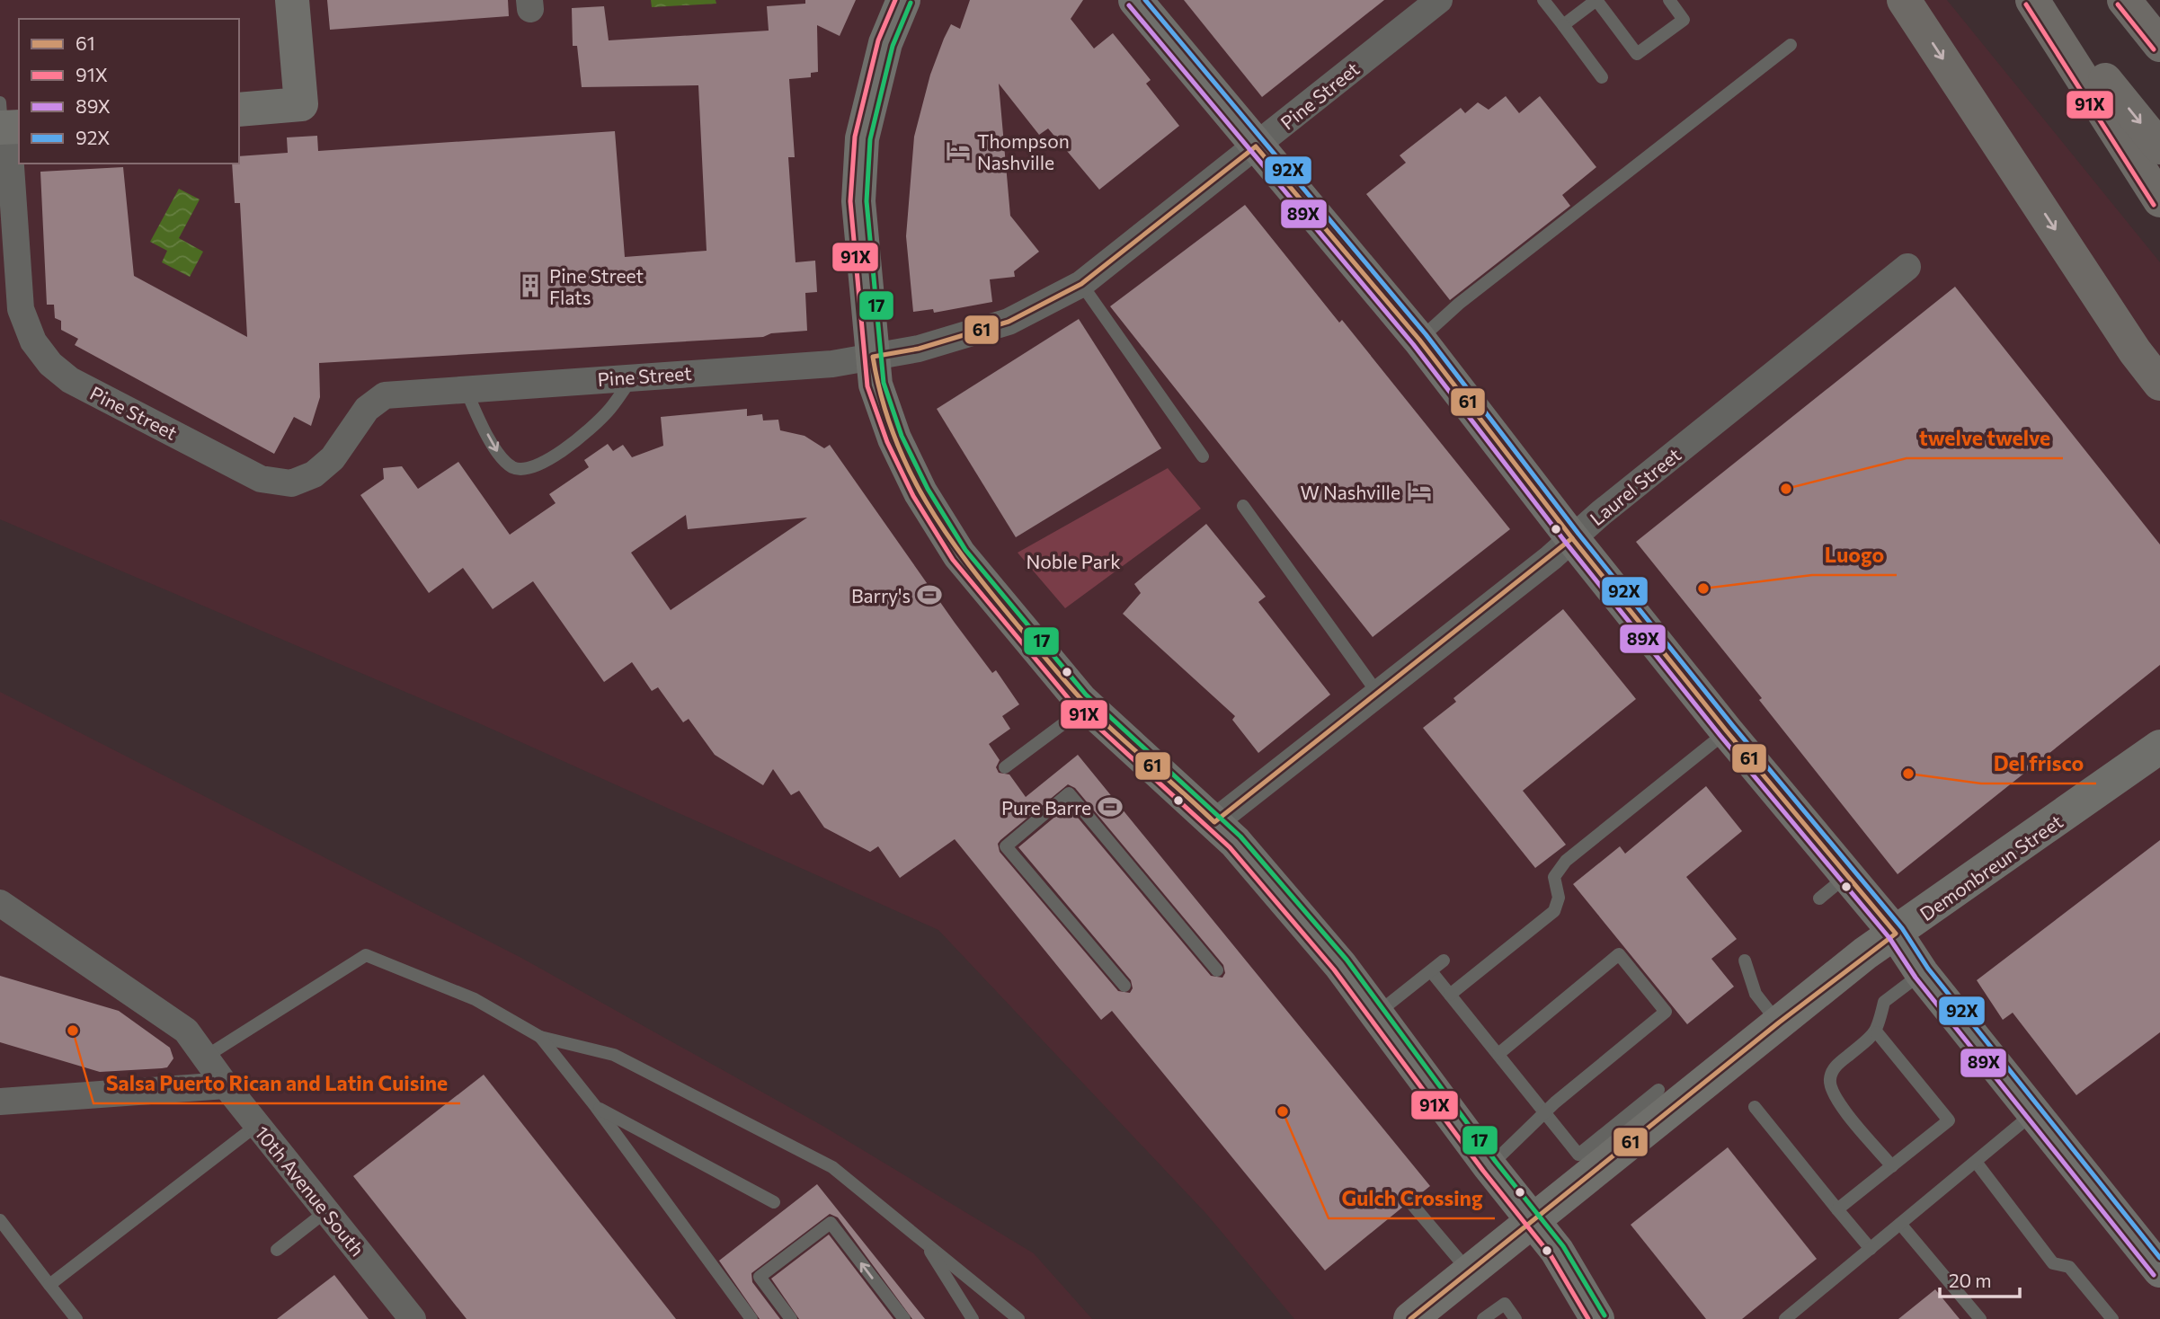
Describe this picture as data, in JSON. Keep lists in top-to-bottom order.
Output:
{
  "streets": {
    "main road": ["Demonbreun Street"],
    "street": ["Pine Street", "Laurel Street", "10th Avenue South"]
  },
  "parks": ["Noble Park"],
  "places": {
    "hotel": ["Thompson Nashville", "W Nashville"],
    "building": ["Pine Street Flats"],
    "other": [
      "twelve twelve",
      "Luogo",
      "Del frisco",
      "Salsa Puerto Rican and Latin Cuisine",
      "Gulch Crossing"
    ],
    "sports": ["Barry's", "Pure Barre"]
  },
  "lines": [
    "transit line 91X",
    "transit line 92X",
    "transit line 17",
    "transit line 89X",
    "transit line 61"
  ],
  "legend": [
    "61",
    "91X",
    "89X",
    "92X"
  ],
  "scale_bar": "20 m"
}
